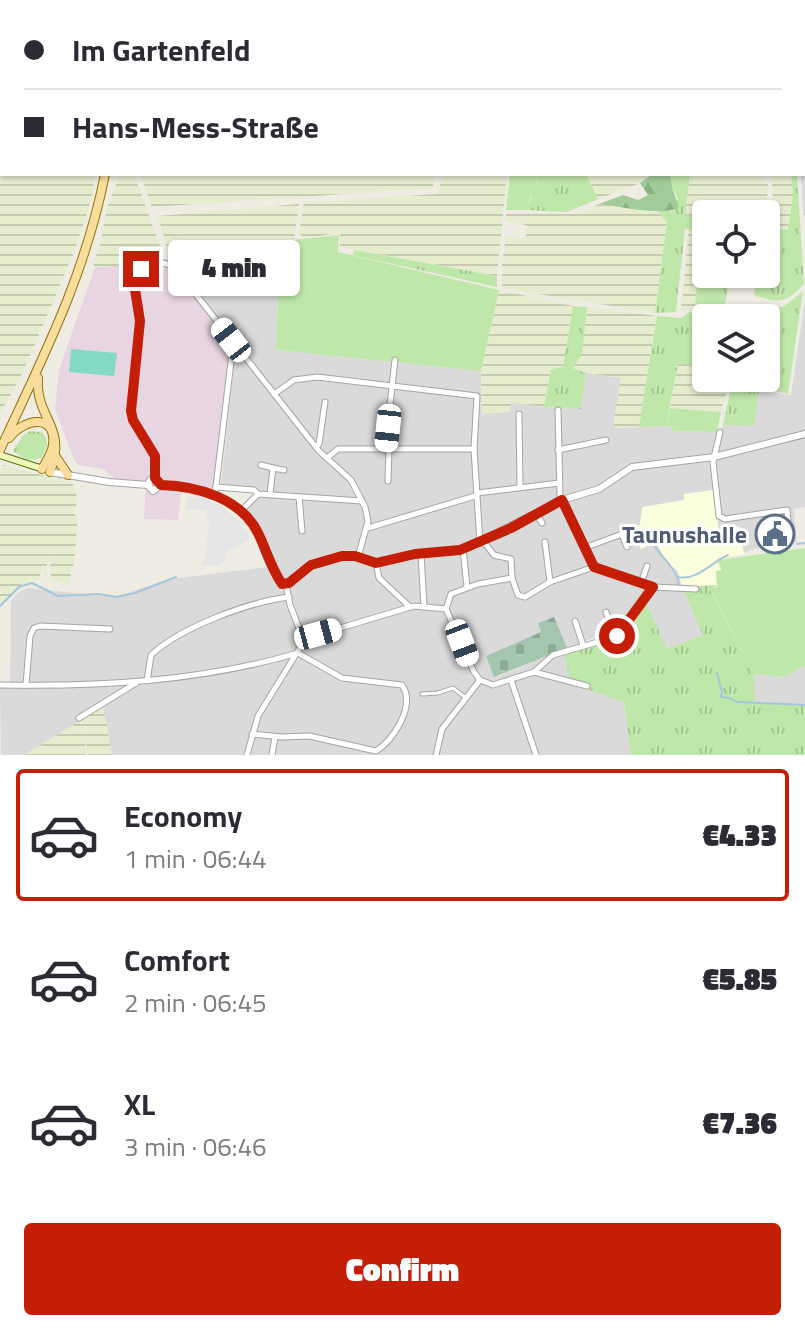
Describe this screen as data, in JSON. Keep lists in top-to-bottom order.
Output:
{
  "places": {
    "public building": ["Taunushalle"]
  },
  "page": {
    "banner": ["Im Gartenfeld", "Hans-Mess-Straße"],
    "bubble": "4 min",
    "list": [
      {
        "name": "Economy",
        "note": "1 min · 06:44",
        "value": "€4.33"
      },
      {
        "name": "Comfort",
        "note": "2 min · 06:45",
        "value": "€5.85"
      },
      {
        "name": "XL",
        "note": "3 min · 06:46",
        "value": "€7.36"
      }
    ],
    "buttons": "Confirm"
  }
}
